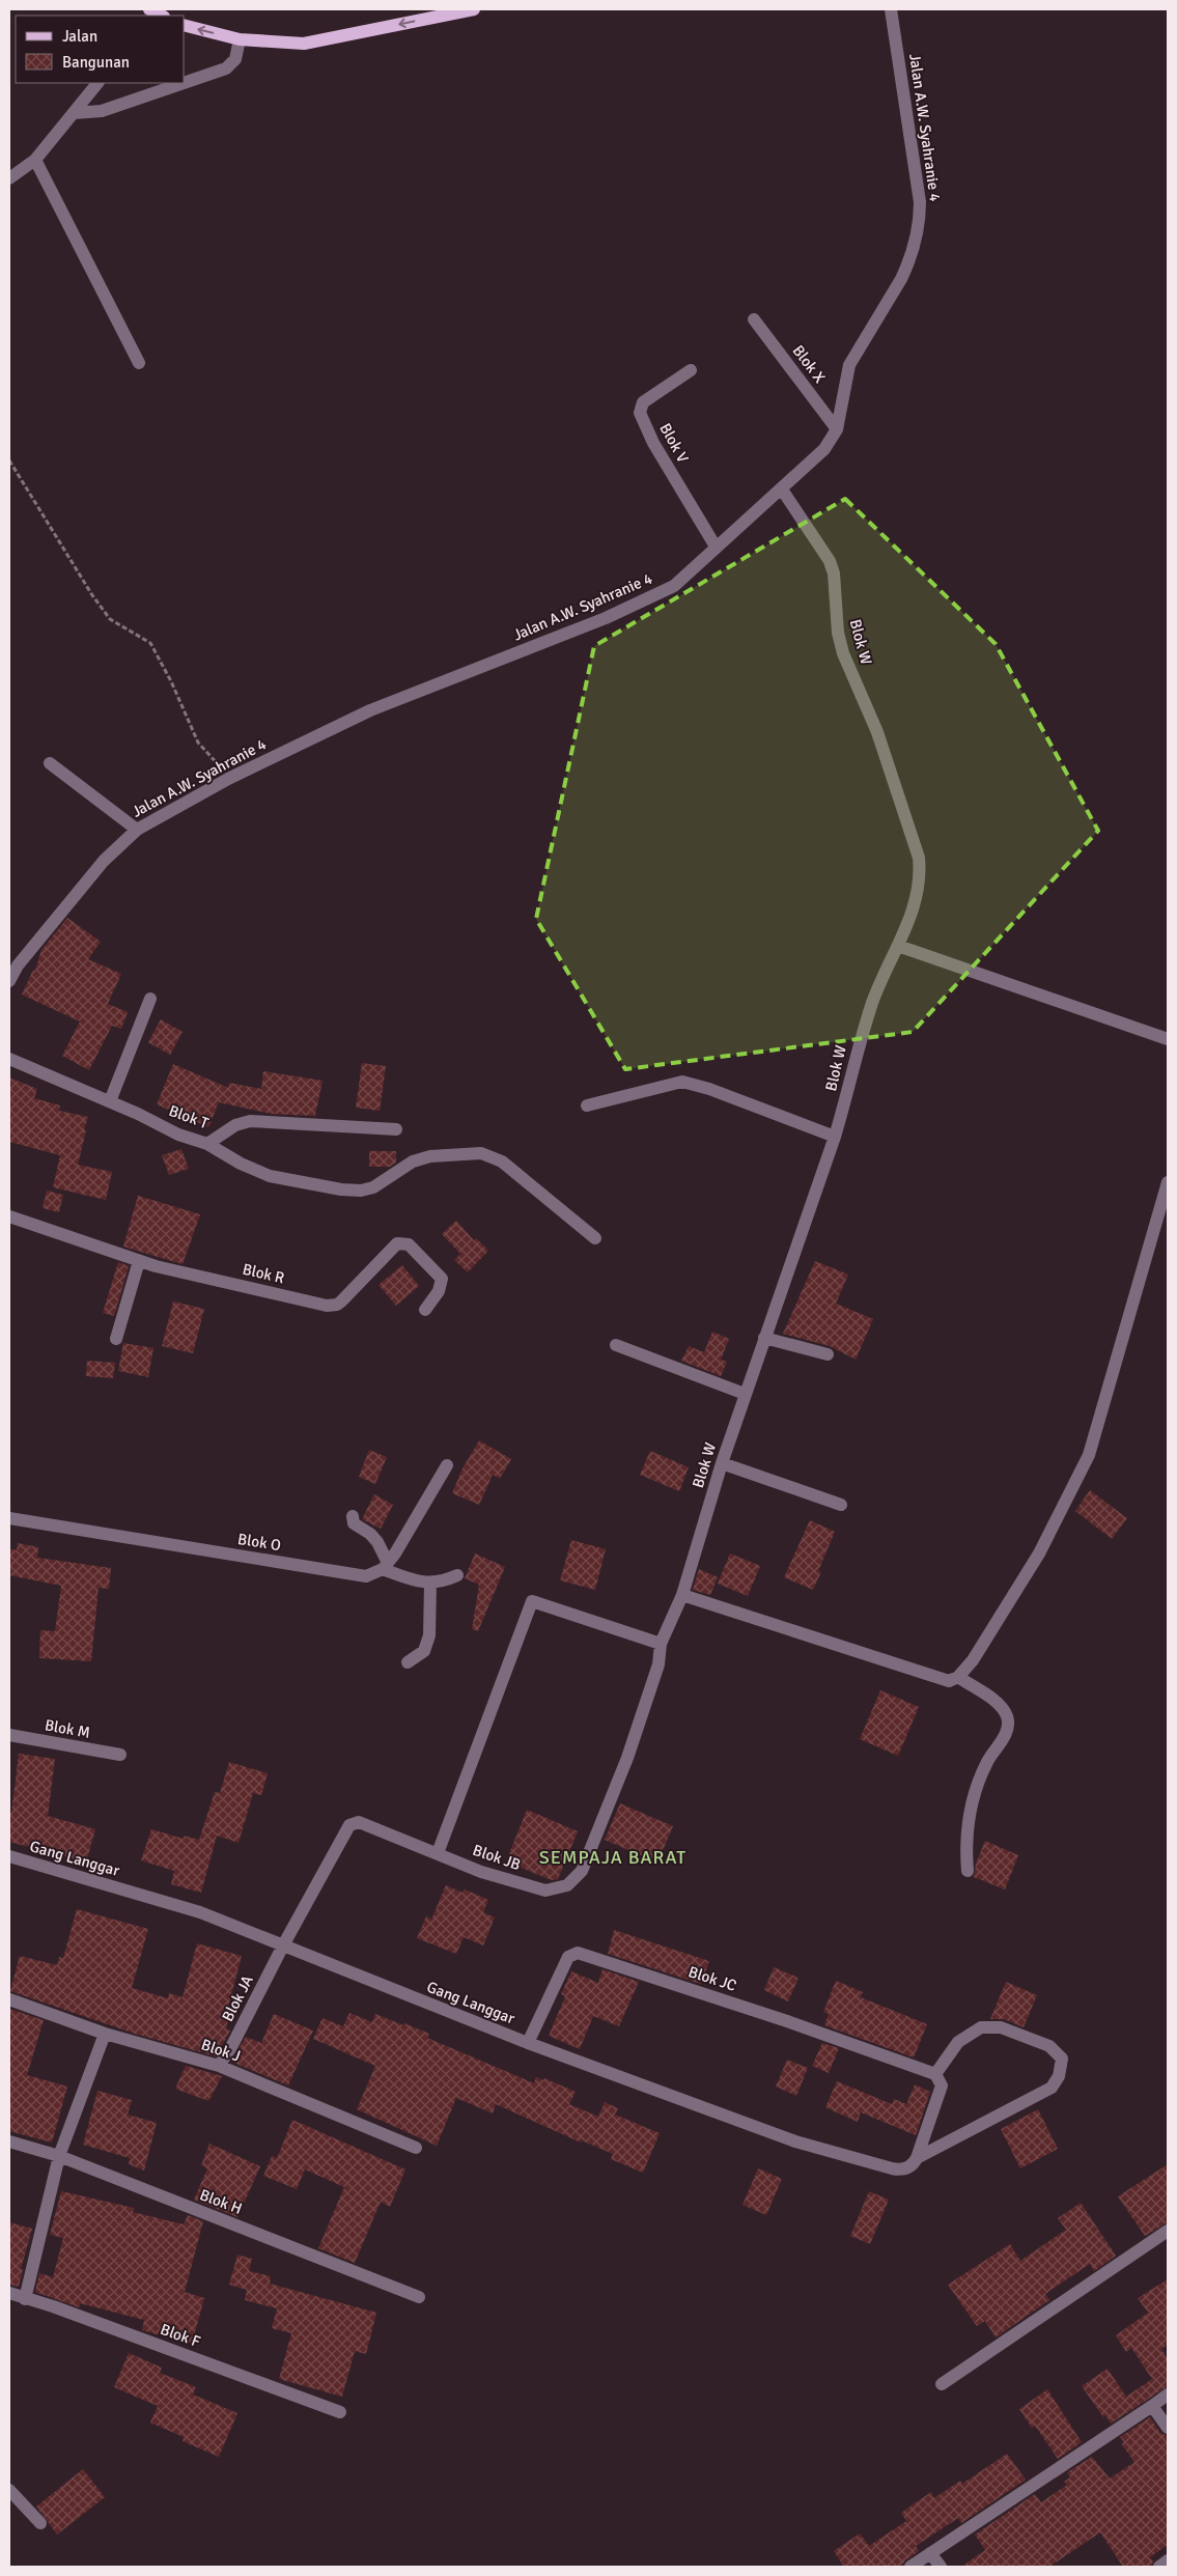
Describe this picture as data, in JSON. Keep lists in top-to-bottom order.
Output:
{
  "streets": {
    "street": [
      "Jalan A.W. Syahranie 4",
      "Blok X",
      "Blok V",
      "Blok W",
      "Blok T",
      "Blok R",
      "Blok O",
      "Blok M",
      "Blok JB",
      "Gang Langgar",
      "Blok JC",
      "Blok JA",
      "Blok J",
      "Blok H",
      "Blok F"
    ]
  },
  "crossings": [
    ["Jalan A.W. Syahranie 4", "Blok X"],
    ["Jalan A.W. Syahranie 4", "Blok V"],
    ["Jalan A.W. Syahranie 4", "Blok W"],
    ["Blok W", "Blok JB"],
    ["Blok JB", "Gang Langgar"],
    ["Blok JB", "Blok JA"],
    ["Gang Langgar", "Blok JC"],
    ["Gang Langgar", "Blok JA"],
    ["Blok JA", "Blok J"]
  ],
  "districts": ["SEMPAJA BARAT"],
  "legend": ["Jalan", "Bangunan"]
}
